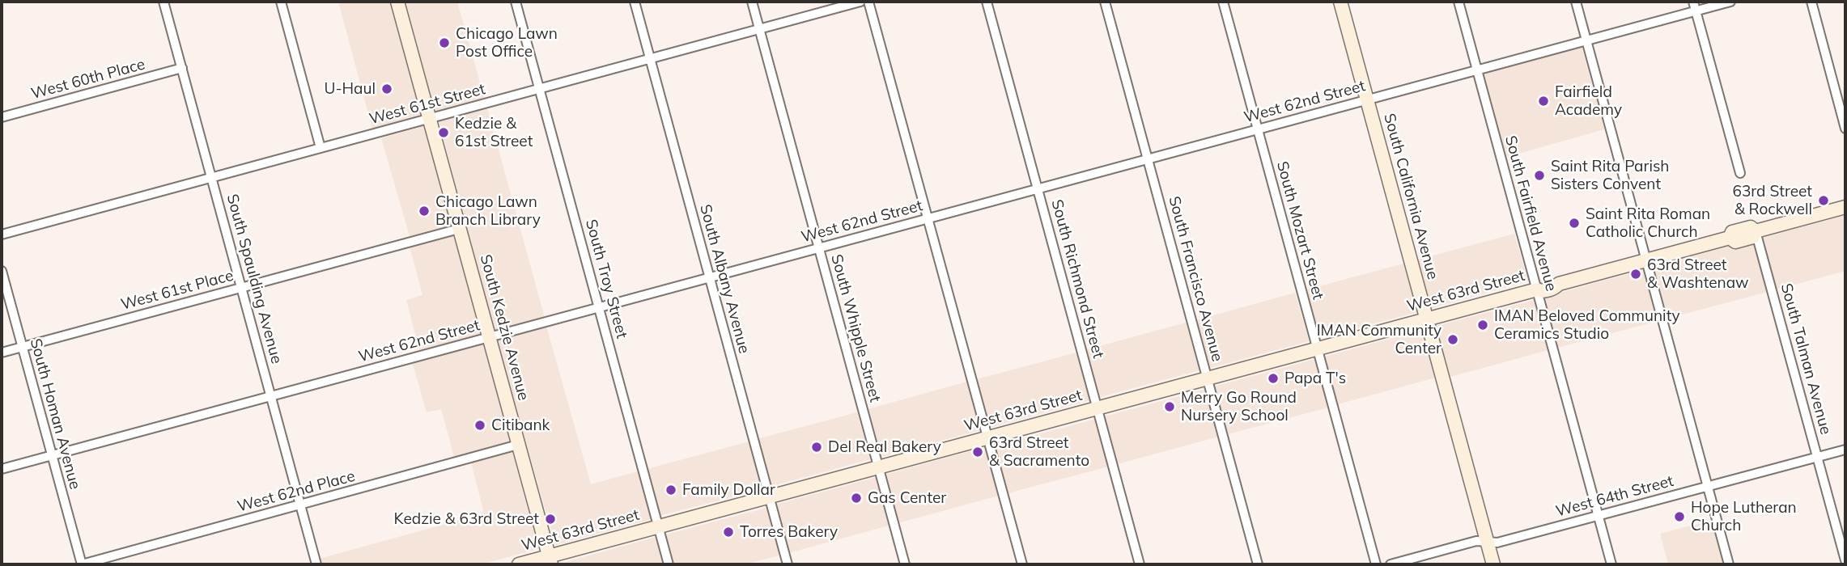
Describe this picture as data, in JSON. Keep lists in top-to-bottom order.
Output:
{
  "streets": {
    "main road": ["South California Avenue", "West 63rd Street", "South Kedzie Avenue"],
    "street": [
      "West 60th Place",
      "West 62nd Street",
      "West 61st Street",
      "South Fairfield Avenue",
      "South Mozart Street",
      "South Spaulding Avenue",
      "South Troy Street",
      "South Albany Avenue",
      "South Richmond Street",
      "South Francisco Avenue",
      "West 61st Place",
      "South Whipple Street",
      "South Talman Avenue",
      "South Homan Avenue",
      "West 62nd Place",
      "West 64th Street"
    ]
  },
  "crossings": [
    ["West 60th Place", "South Spaulding Avenue"],
    ["West 62nd Street", "South California Avenue"],
    ["West 62nd Street", "South Fairfield Avenue"],
    ["West 62nd Street", "South Mozart Street"],
    ["West 62nd Street", "South Spaulding Avenue"],
    ["West 62nd Street", "South Troy Street"],
    ["West 62nd Street", "South Albany Avenue"],
    ["West 62nd Street", "South Richmond Street"],
    ["West 62nd Street", "South Francisco Avenue"],
    ["West 62nd Street", "South Kedzie Avenue"],
    ["West 62nd Street", "South Whipple Street"],
    ["West 62nd Street", "South Homan Avenue"],
    ["West 61st Street", "South Spaulding Avenue"],
    ["West 61st Street", "South Troy Street"],
    ["West 61st Street", "South Albany Avenue"],
    ["West 61st Street", "South Kedzie Avenue"],
    ["West 61st Street", "South Whipple Street"],
    ["South California Avenue", "West 63rd Street"],
    ["South California Avenue", "West 64th Street"],
    ["South Fairfield Avenue", "West 63rd Street"],
    ["South Fairfield Avenue", "West 64th Street"],
    ["South Mozart Street", "West 63rd Street"],
    ["South Spaulding Avenue", "West 61st Place"],
    ["South Spaulding Avenue", "West 62nd Place"],
    ["South Troy Street", "West 63rd Street"],
    ["South Albany Avenue", "West 63rd Street"],
    ["South Richmond Street", "West 63rd Street"],
    ["South Francisco Avenue", "West 63rd Street"],
    ["West 61st Place", "South Kedzie Avenue"],
    ["West 61st Place", "South Homan Avenue"],
    ["West 63rd Street", "South Kedzie Avenue"],
    ["West 63rd Street", "South Whipple Street"],
    ["West 63rd Street", "South Talman Avenue"],
    ["South Kedzie Avenue", "West 62nd Place"],
    ["South Talman Avenue", "West 64th Street"],
    ["South Homan Avenue", "West 62nd Place"]
  ],
  "places": [
    "Chicago Lawn Post Office",
    "U-Haul",
    "Fairfield Academy",
    "Kedzie & 61st Street",
    "Saint Rita Parish Sisters Convent",
    "63rd Street & Rockwell",
    "Chicago Lawn Branch Library",
    "Saint Rita Roman Catholic Church",
    "63rd Street & Washtenaw",
    "IMAN Beloved Community Ceramics Studio",
    "IMAN Community Center",
    "Papa T's",
    "Merry Go Round Nursery School",
    "Citibank",
    "Del Real Bakery",
    "63rd Street & Sacramento",
    "Family Dollar",
    "Gas Center",
    "Hope Lutheran Church",
    "Kedzie & 63rd Street",
    "Torres Bakery"
  ]
}
